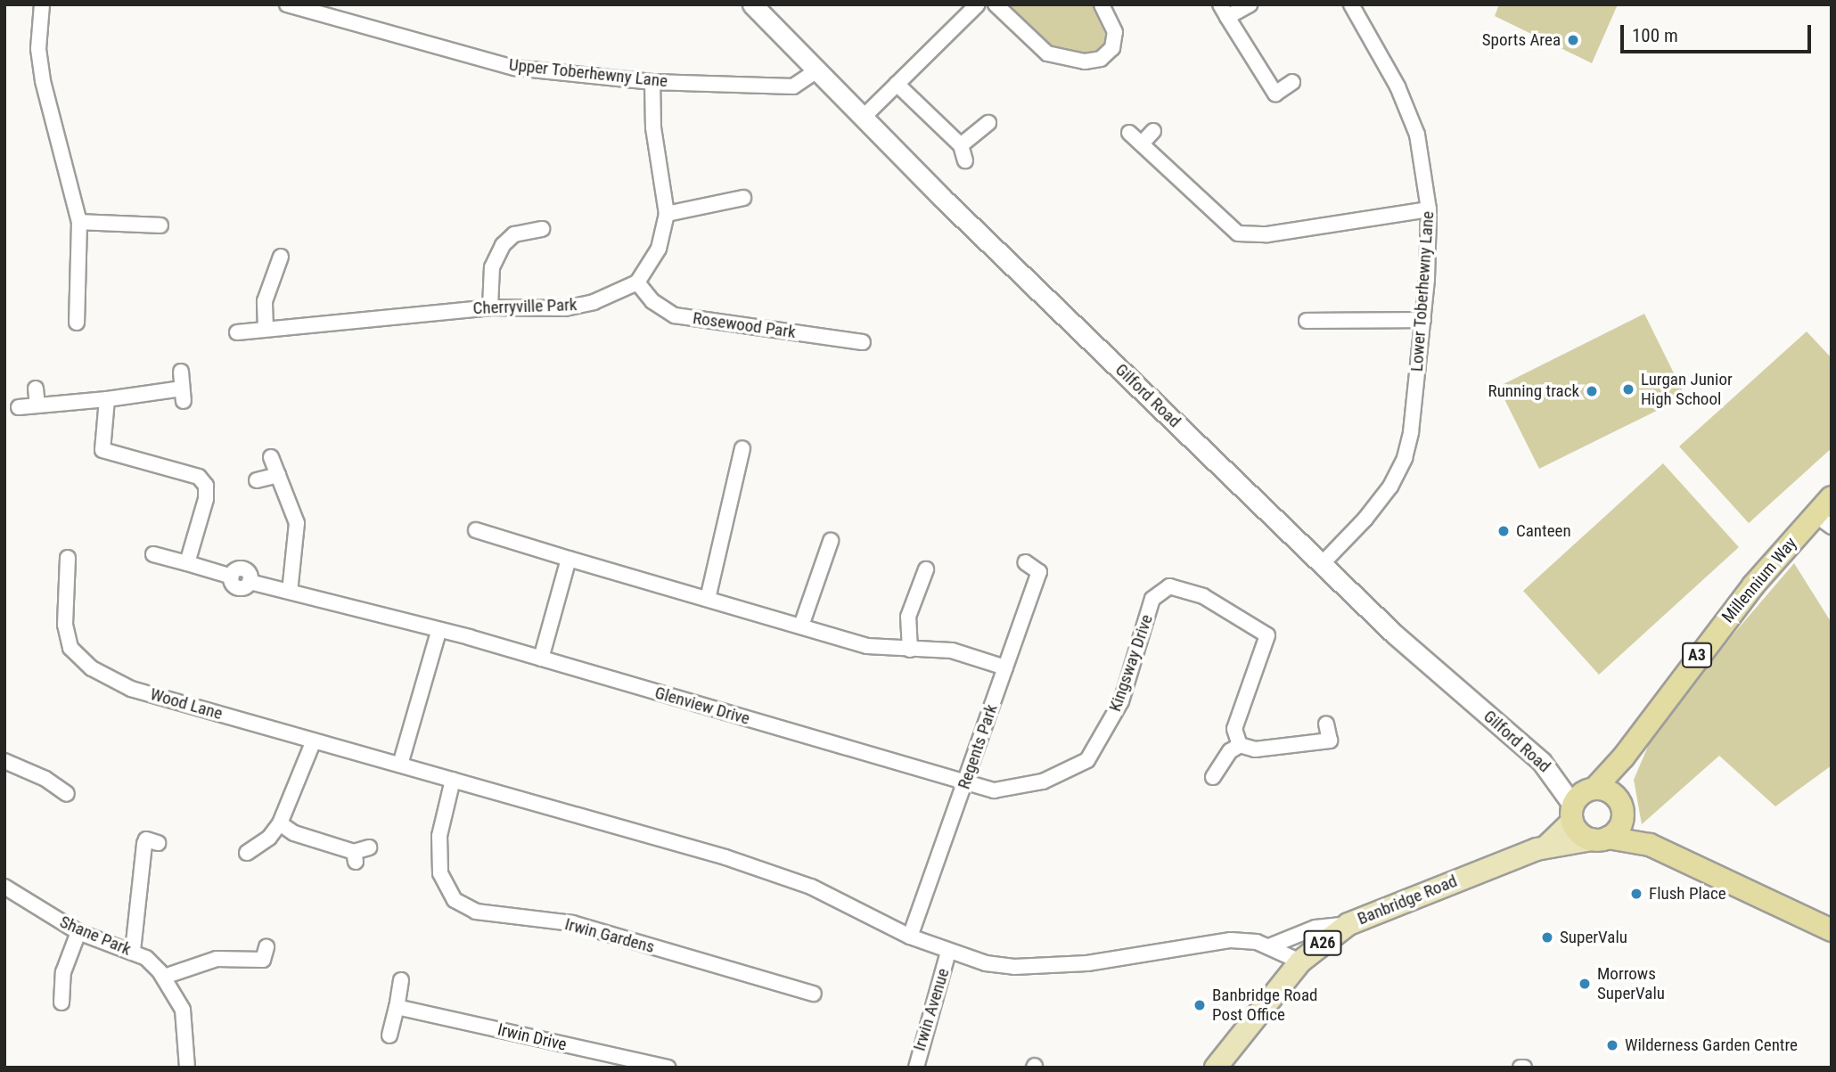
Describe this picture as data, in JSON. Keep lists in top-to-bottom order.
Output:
{
  "streets": {
    "highway": ["Millennium Way", "A3"],
    "main road": ["Gilford Road", "Banbridge Road", "A26"],
    "street": [
      "Upper Toberhewny Lane",
      "Lower Toberhewny Lane",
      "Cherryville Park",
      "Rosewood Park",
      "Kingsway Drive",
      "Wood Lane",
      "Glenview Drive",
      "Regents Park",
      "Shane Park",
      "Irwin Gardens",
      "Irwin Avenue",
      "Irwin Drive"
    ]
  },
  "crossings": [
    ["Upper Toberhewny Lane", "Gilford Road"],
    ["Lower Toberhewny Lane", "Gilford Road"],
    ["Cherryville Park", "Rosewood Park"],
    ["Gilford Road", "Millennium Way"],
    ["Gilford Road", "Banbridge Road"],
    ["Millennium Way", "A3"],
    ["Millennium Way", "Banbridge Road"],
    ["A3", "Banbridge Road"],
    ["Kingsway Drive", "Glenview Drive"],
    ["Kingsway Drive", "Regents Park"],
    ["Wood Lane", "Regents Park"],
    ["Wood Lane", "Irwin Gardens"],
    ["Wood Lane", "Irwin Avenue"],
    ["Glenview Drive", "Regents Park"]
  ],
  "places": [
    "Sports Area",
    "Lurgan Junior High School",
    "Running track",
    "Canteen",
    "Flush Place",
    "SuperValu",
    "Morrows SuperValu",
    "Banbridge Road Post Office",
    "Wilderness Garden Centre"
  ],
  "scale_bar": "100 m"
}
